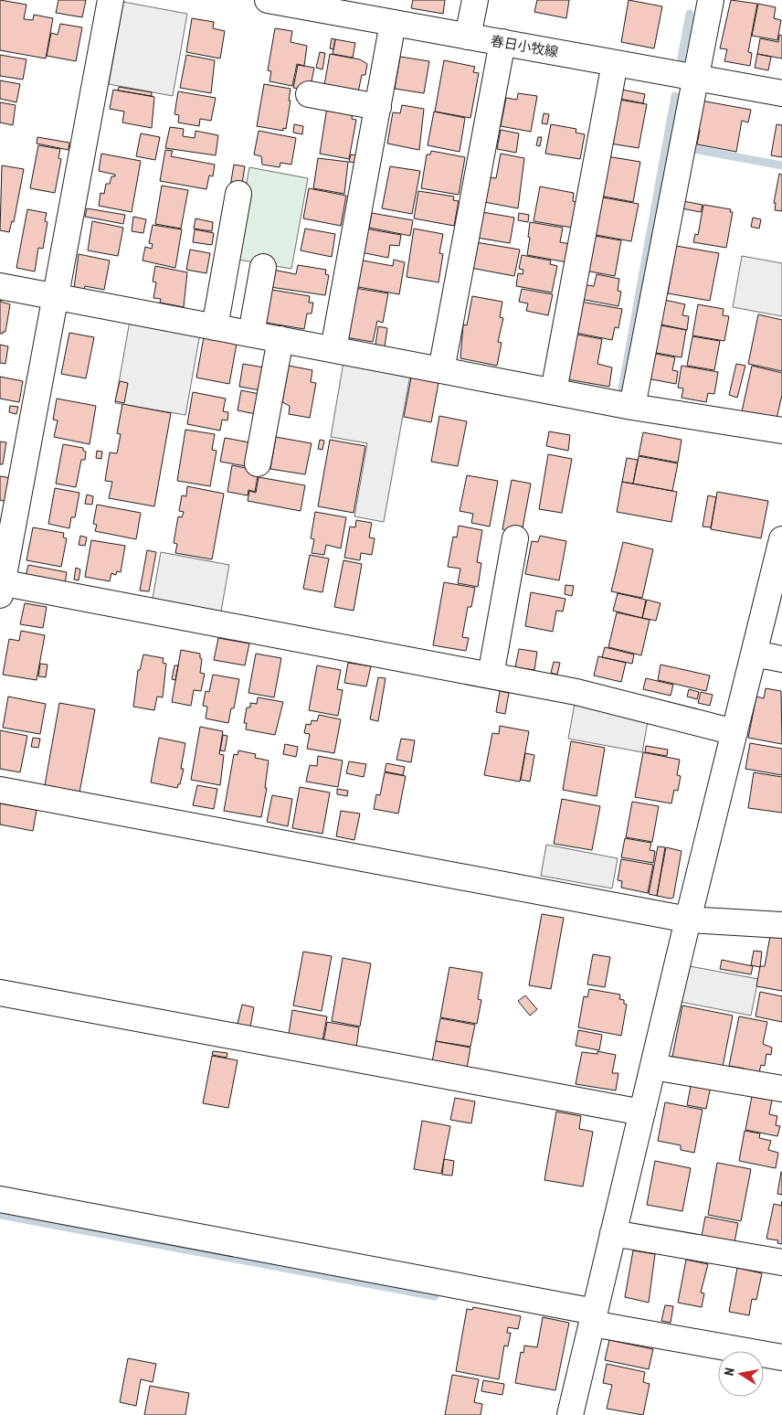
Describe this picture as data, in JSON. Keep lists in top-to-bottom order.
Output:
{
  "streets": {
    "street": ["春日小牧線"]
  },
  "north": "left"
}
